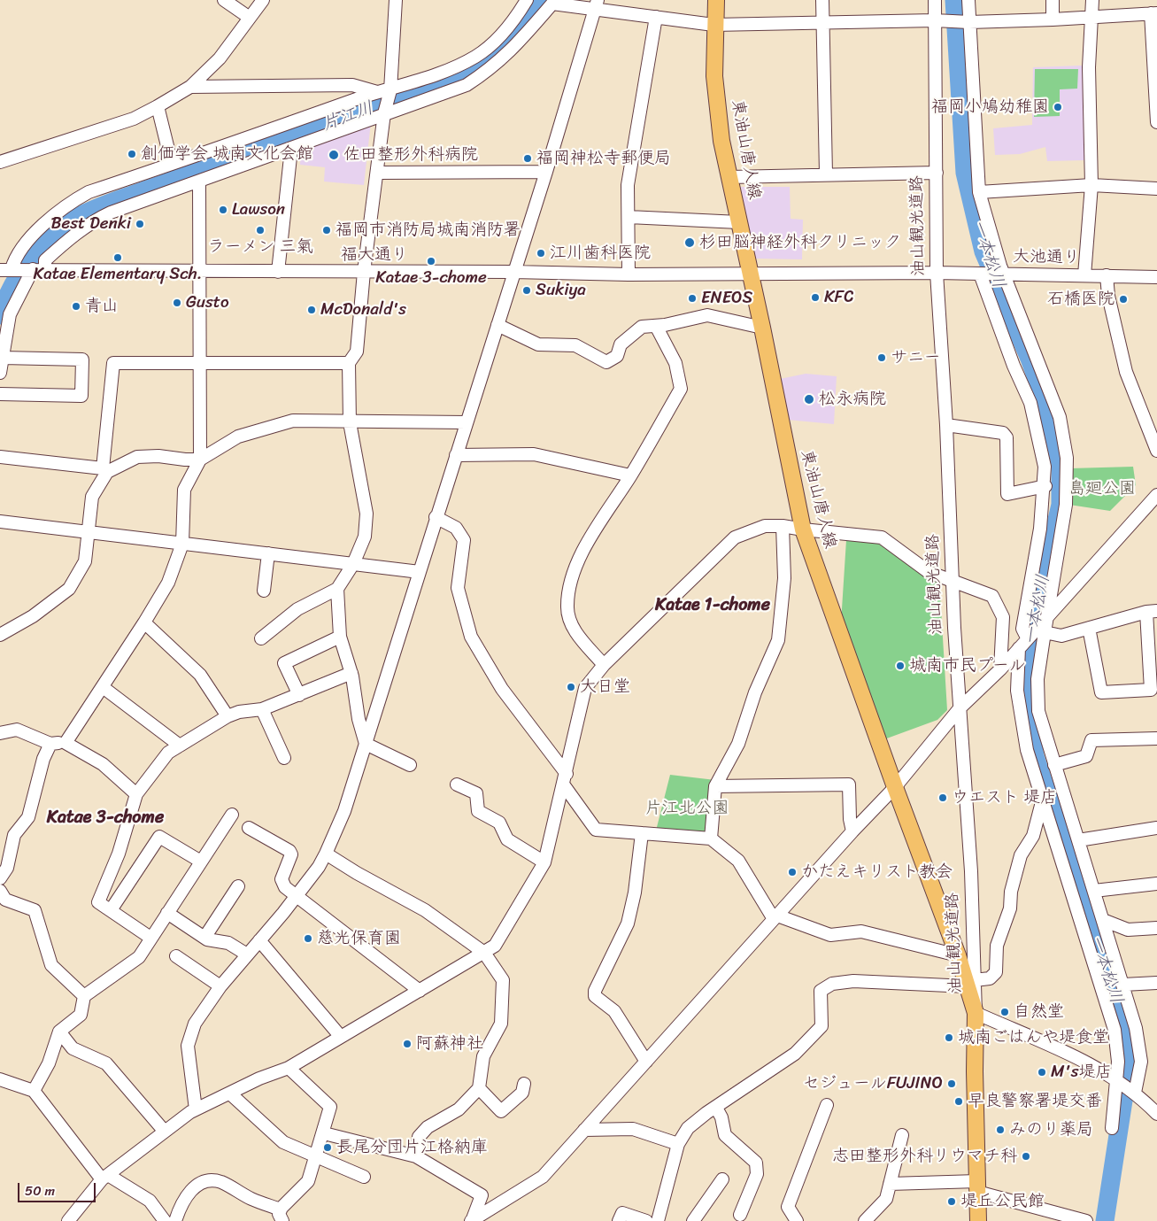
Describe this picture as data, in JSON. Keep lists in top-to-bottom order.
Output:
{
  "streets": {
    "main road": ["東油山唐人線", "油山観光道路"],
    "street": ["福大通り", "大池通り"]
  },
  "crossings": [
    ["東油山唐人線", "油山観光道路"],
    ["東油山唐人線", "福大通り"],
    ["東油山唐人線", "大池通り"],
    ["油山観光道路", "大池通り"],
    ["福大通り", "大池通り"]
  ],
  "districts": ["Katae 1-chome", "Katae 3-chome"],
  "water": ["片江川", "一本松川"],
  "parks": ["島廻公園", "片江北公園"],
  "places": [
    "福岡小鳩幼稚園",
    "創価学会 城南文化会館",
    "佐田整形外科病院",
    "福岡神松寺郵便局",
    "Lawson",
    "Best Denki",
    "ラーメン 三氣",
    "福岡市消防局城南消防署",
    "杉田脳神経外科クリニック",
    "江川歯科医院",
    "Katae Elementary Sch.",
    "Katae 3-chome",
    "Sukiya",
    "KFC",
    "ENEOS",
    "石橋医院",
    "Gusto",
    "青山",
    "McDonald's",
    "サニー",
    "松永病院",
    "城南市民プール",
    "大日堂",
    "ウエスト 堤店",
    "かたえキリスト教会",
    "慈光保育園",
    "自然堂",
    "城南ごはんや堤食堂",
    "阿蘇神社",
    "M's堤店",
    "セジュールFUJINO",
    "早良警察署堤交番",
    "みのり薬局",
    "長尾分団片江格納庫",
    "志田整形外科リウマチ科",
    "堤丘公民館"
  ],
  "scale_bar": "50 m"
}
